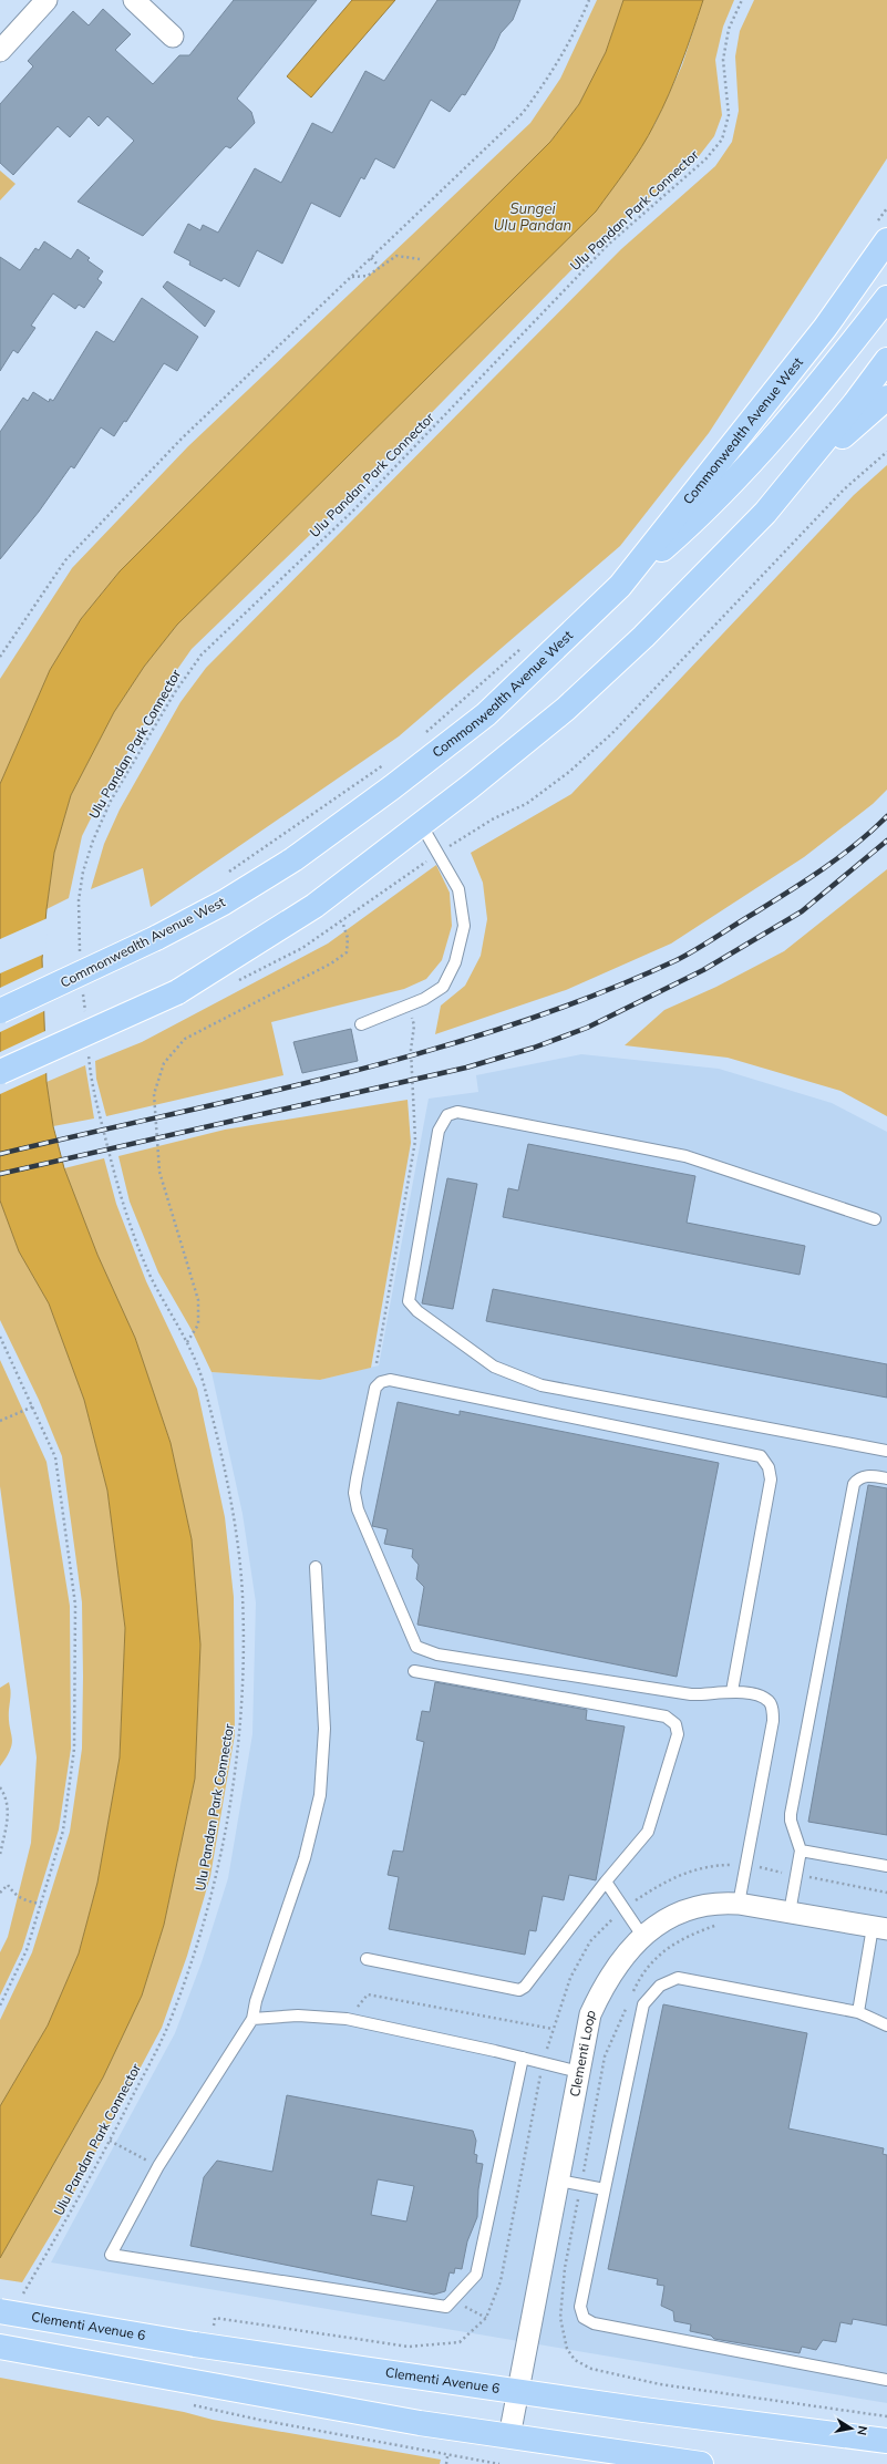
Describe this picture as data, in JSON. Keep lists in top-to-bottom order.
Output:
{
  "streets": {
    "main road": ["Commonwealth Avenue West", "Clementi Avenue 6"],
    "street": ["Clementi Loop"],
    "path": ["Ulu Pandan Park Connector"]
  },
  "crossings": [
    ["Clementi Loop", "Clementi Avenue 6"]
  ],
  "water": ["Sungei Ulu Pandan"],
  "north": "right"
}
